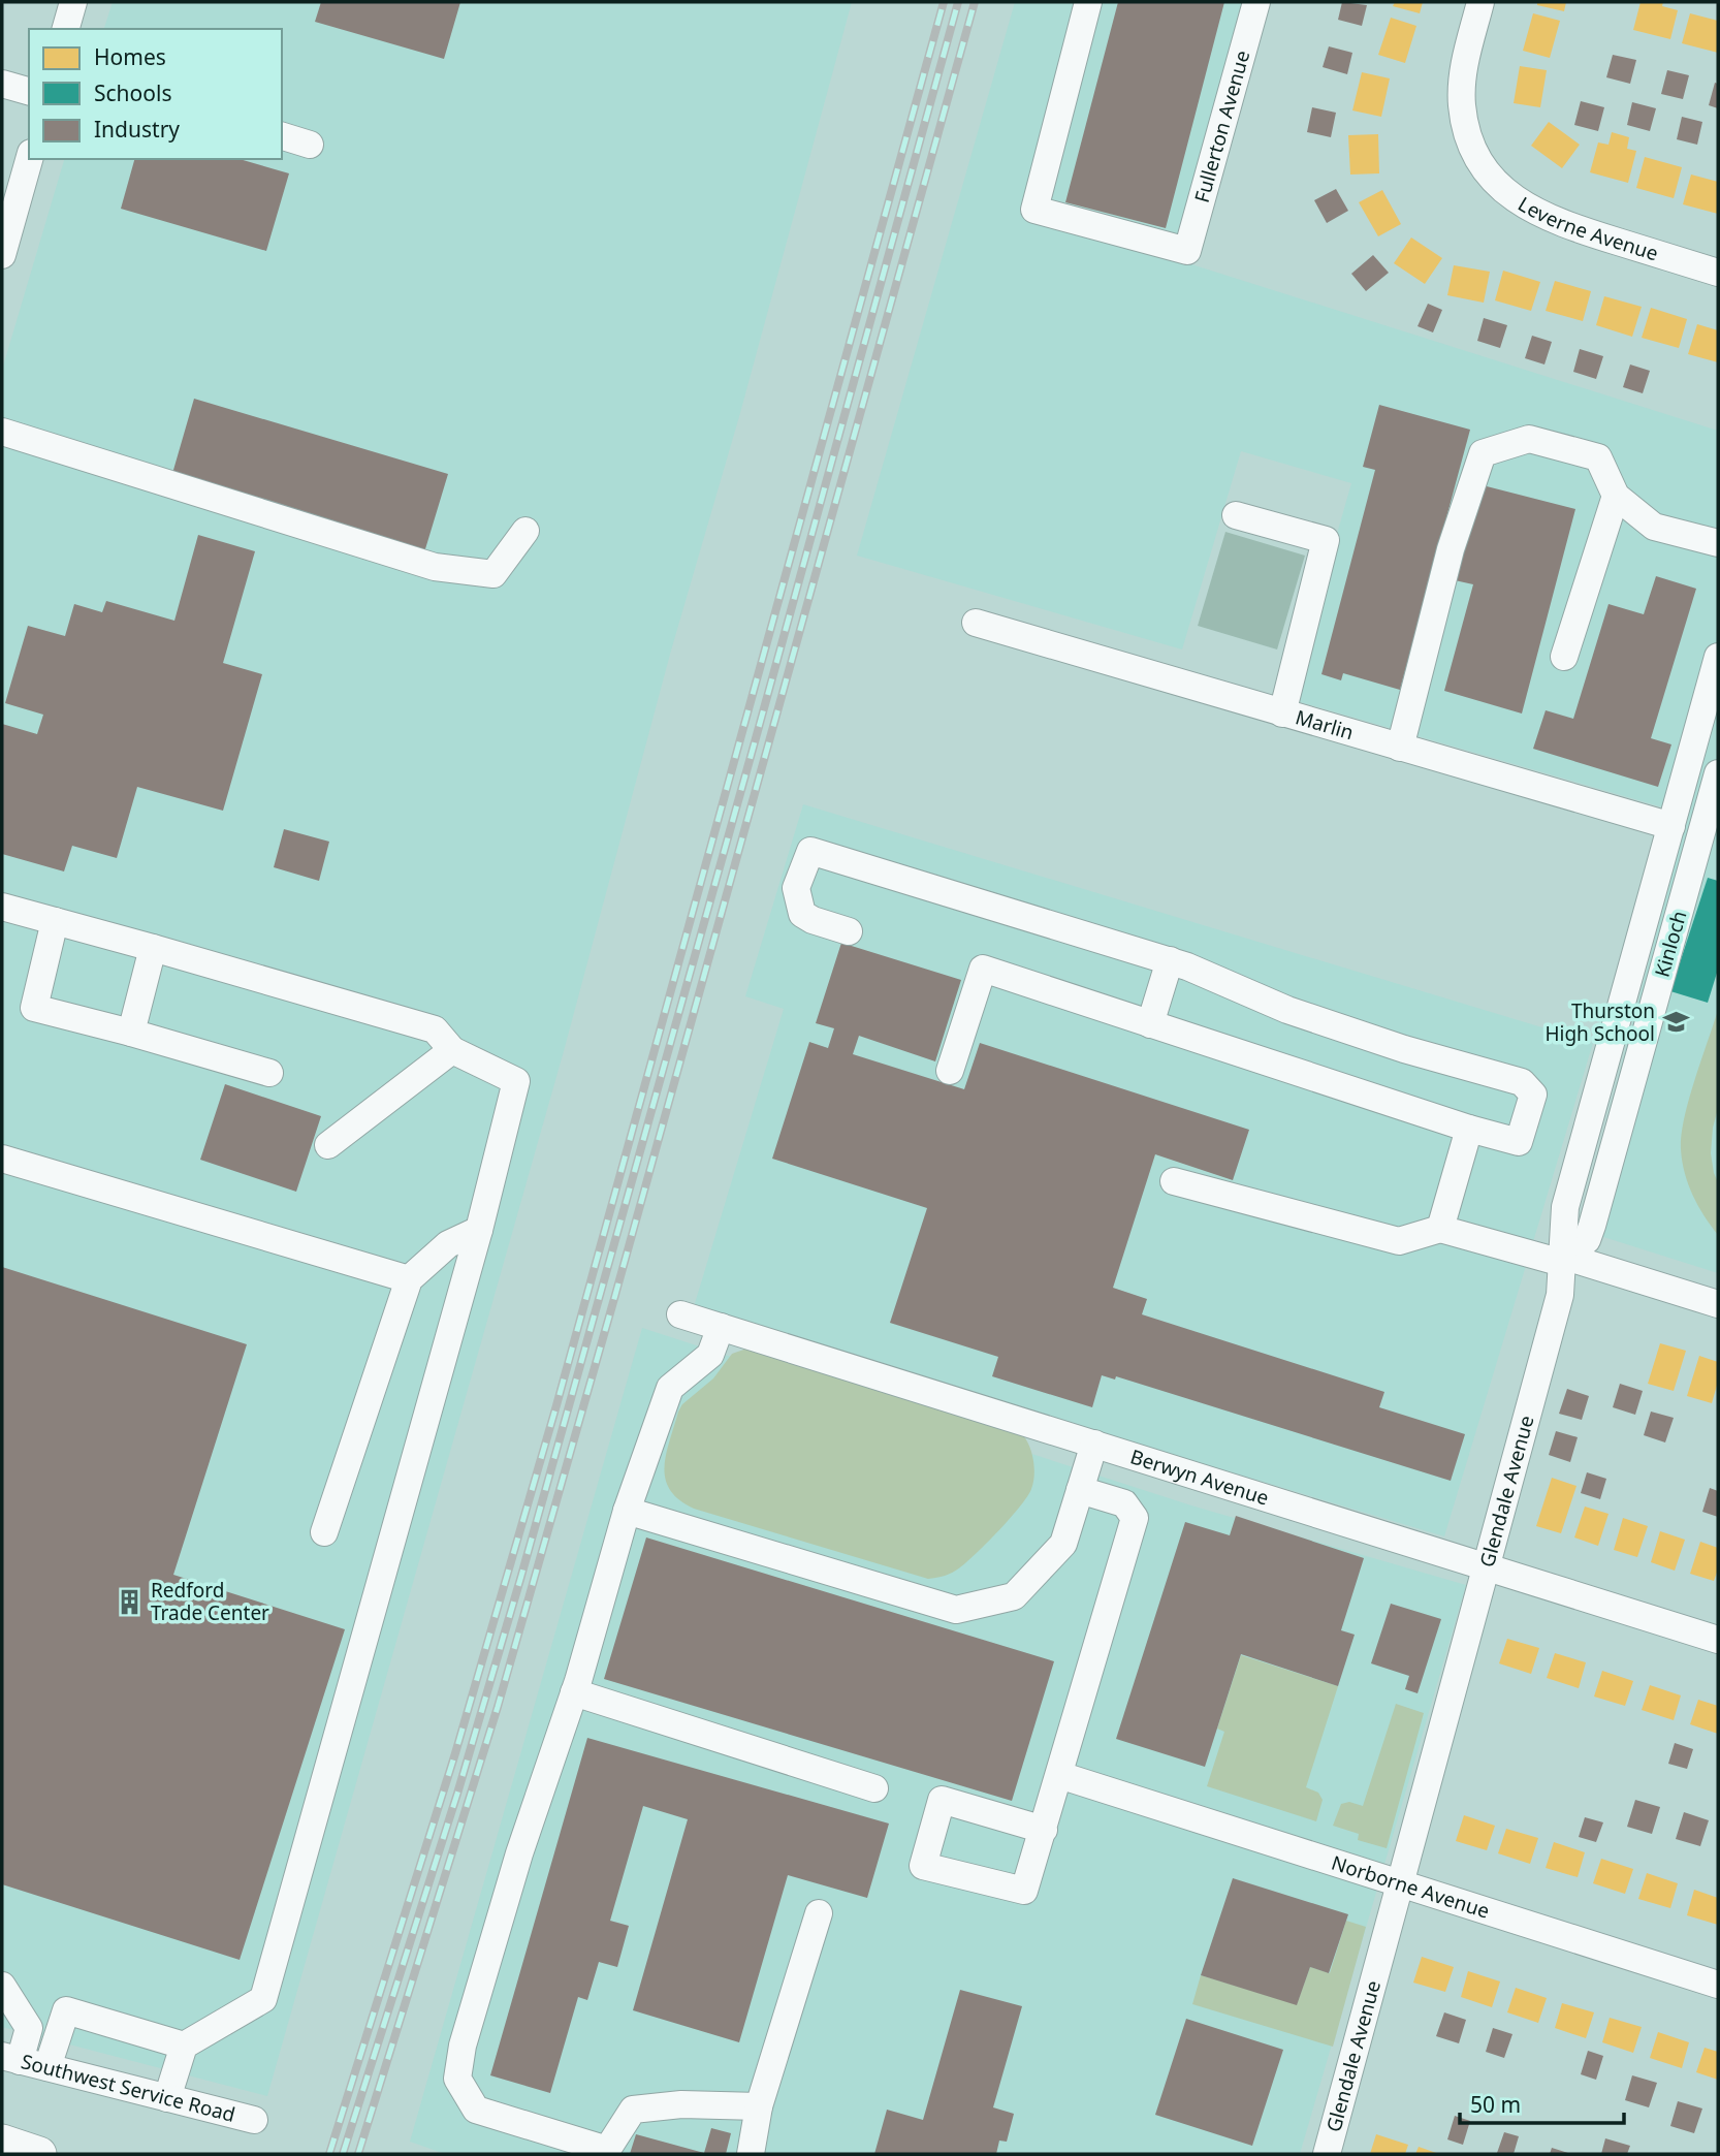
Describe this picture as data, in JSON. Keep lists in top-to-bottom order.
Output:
{
  "streets": {
    "street": [
      "Fullerton Avenue",
      "Leverne Avenue",
      "Marlin",
      "Kinloch",
      "Berwyn Avenue",
      "Glendale Avenue",
      "Norborne Avenue",
      "Southwest Service Road"
    ]
  },
  "crossings": [
    ["Marlin", "Glendale Avenue"],
    ["Kinloch", "Glendale Avenue"],
    ["Berwyn Avenue", "Glendale Avenue"],
    ["Glendale Avenue", "Norborne Avenue"]
  ],
  "places": {
    "school or university": ["Thurston High School"],
    "building": ["Redford Trade Center"]
  },
  "legend": ["Homes", "Schools", "Industry"],
  "scale_bar": "50 m"
}
